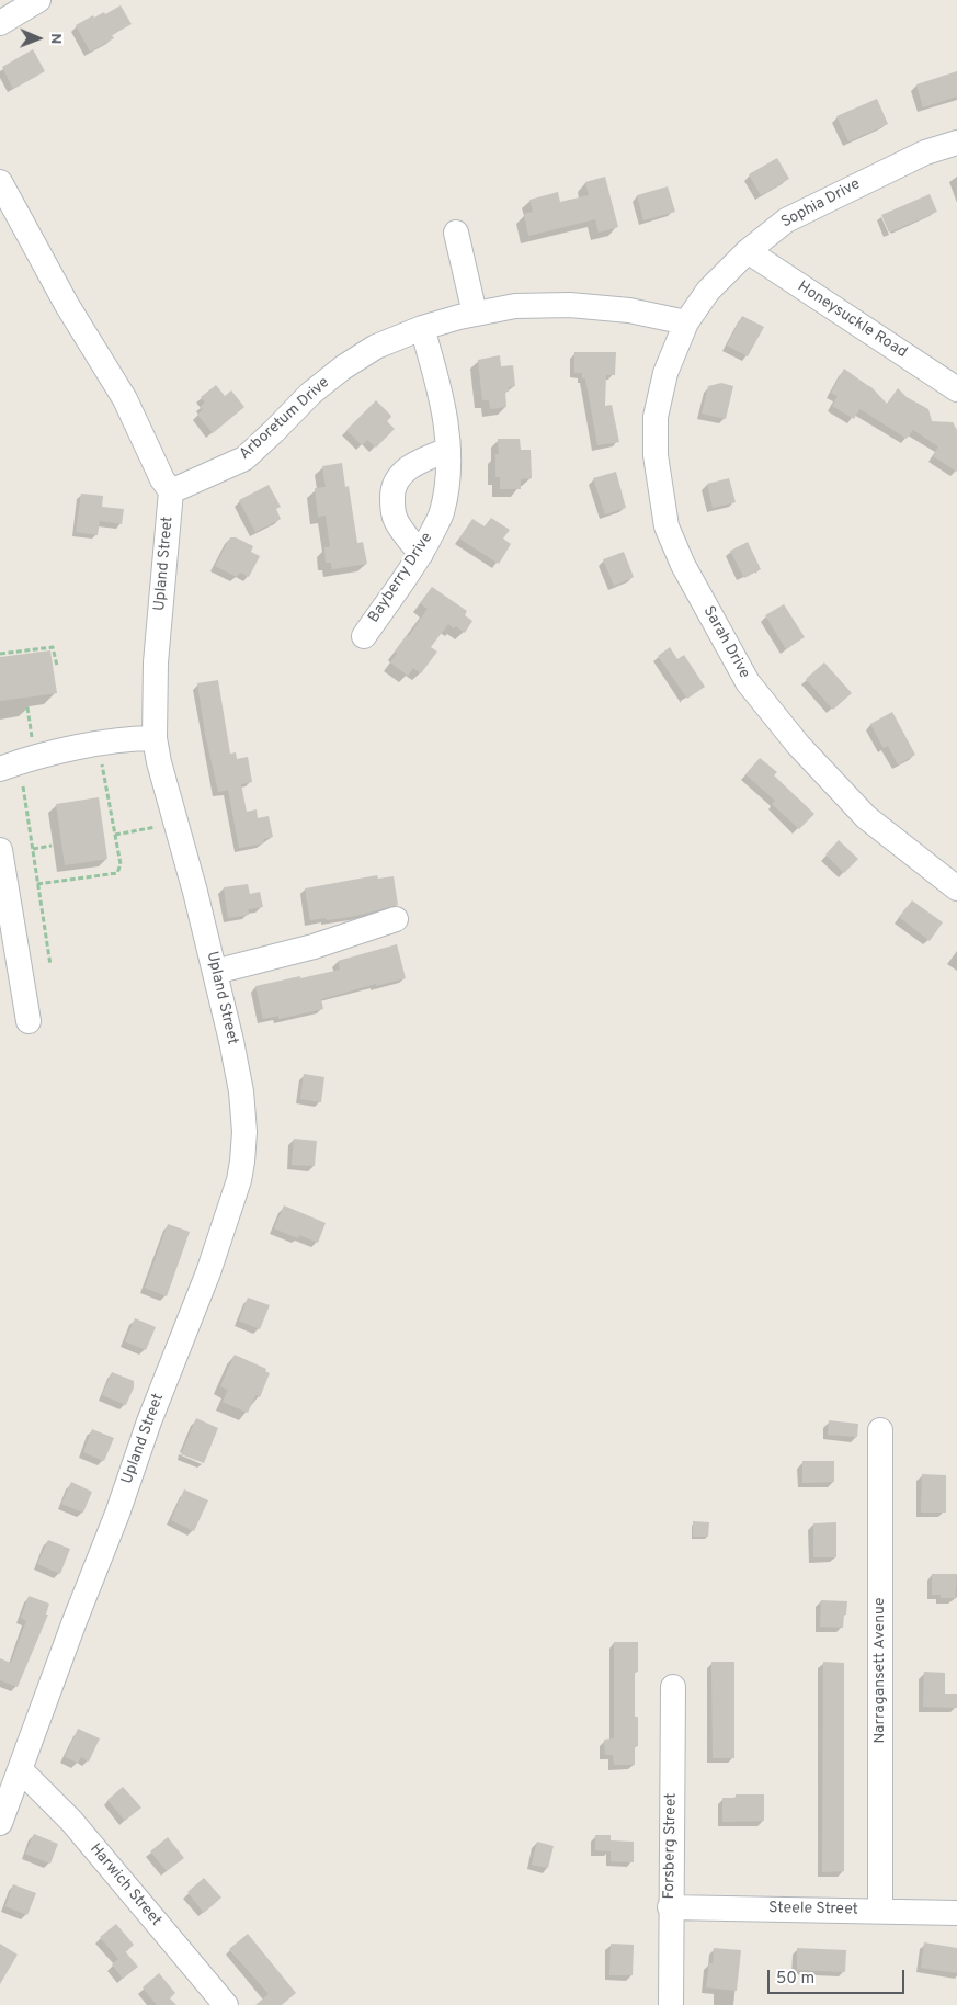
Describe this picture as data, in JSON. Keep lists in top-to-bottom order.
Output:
{
  "streets": {
    "street": [
      "Sophia Drive",
      "Honeysuckle Road",
      "Arboretum Drive",
      "Upland Street",
      "Bayberry Drive",
      "Sarah Drive",
      "Narragansett Avenue",
      "Forsberg Street",
      "Harwich Street",
      "Steele Street"
    ]
  },
  "crossings": [
    ["Sophia Drive", "Honeysuckle Road"],
    ["Sophia Drive", "Arboretum Drive"],
    ["Sophia Drive", "Sarah Drive"],
    ["Arboretum Drive", "Upland Street"],
    ["Arboretum Drive", "Bayberry Drive"],
    ["Arboretum Drive", "Sarah Drive"],
    ["Upland Street", "Harwich Street"],
    ["Narragansett Avenue", "Steele Street"],
    ["Forsberg Street", "Steele Street"]
  ],
  "scale_bar": "50 m",
  "north": "right"
}
